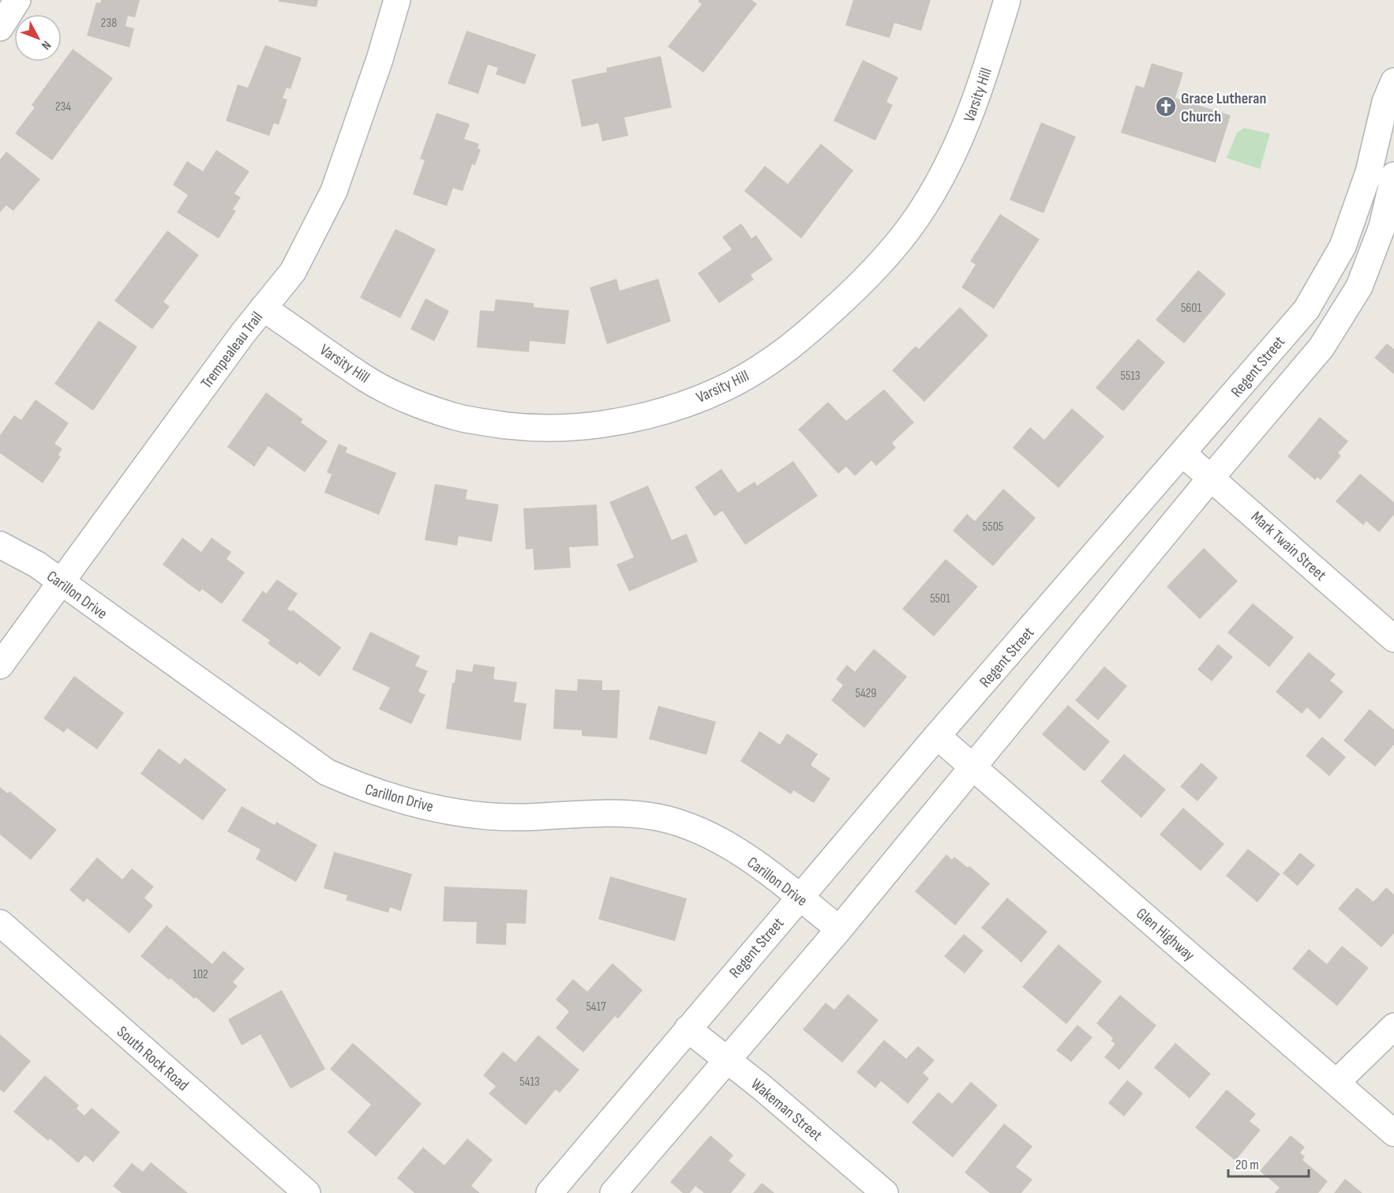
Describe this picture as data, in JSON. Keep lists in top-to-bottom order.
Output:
{
  "streets": {
    "street": [
      "Varsity Hill",
      "Trempealeau Trail",
      "Regent Street",
      "Mark Twain Street",
      "Carillon Drive",
      "Glen Highway",
      "South Rock Road",
      "Wakeman Street"
    ]
  },
  "crossings": [
    ["Varsity Hill", "Trempealeau Trail"],
    ["Trempealeau Trail", "Carillon Drive"],
    ["Regent Street", "Mark Twain Street"],
    ["Regent Street", "Carillon Drive"],
    ["Regent Street", "Glen Highway"],
    ["Regent Street", "Wakeman Street"]
  ],
  "places": {
    "church": ["Grace Lutheran Church"]
  },
  "house_numbers": [
    "238",
    "234",
    "5601",
    "5513",
    "5505",
    "5501",
    "5429",
    "102",
    "5417",
    "5413"
  ],
  "scale_bar": "20 m",
  "north": "bottom right"
}
